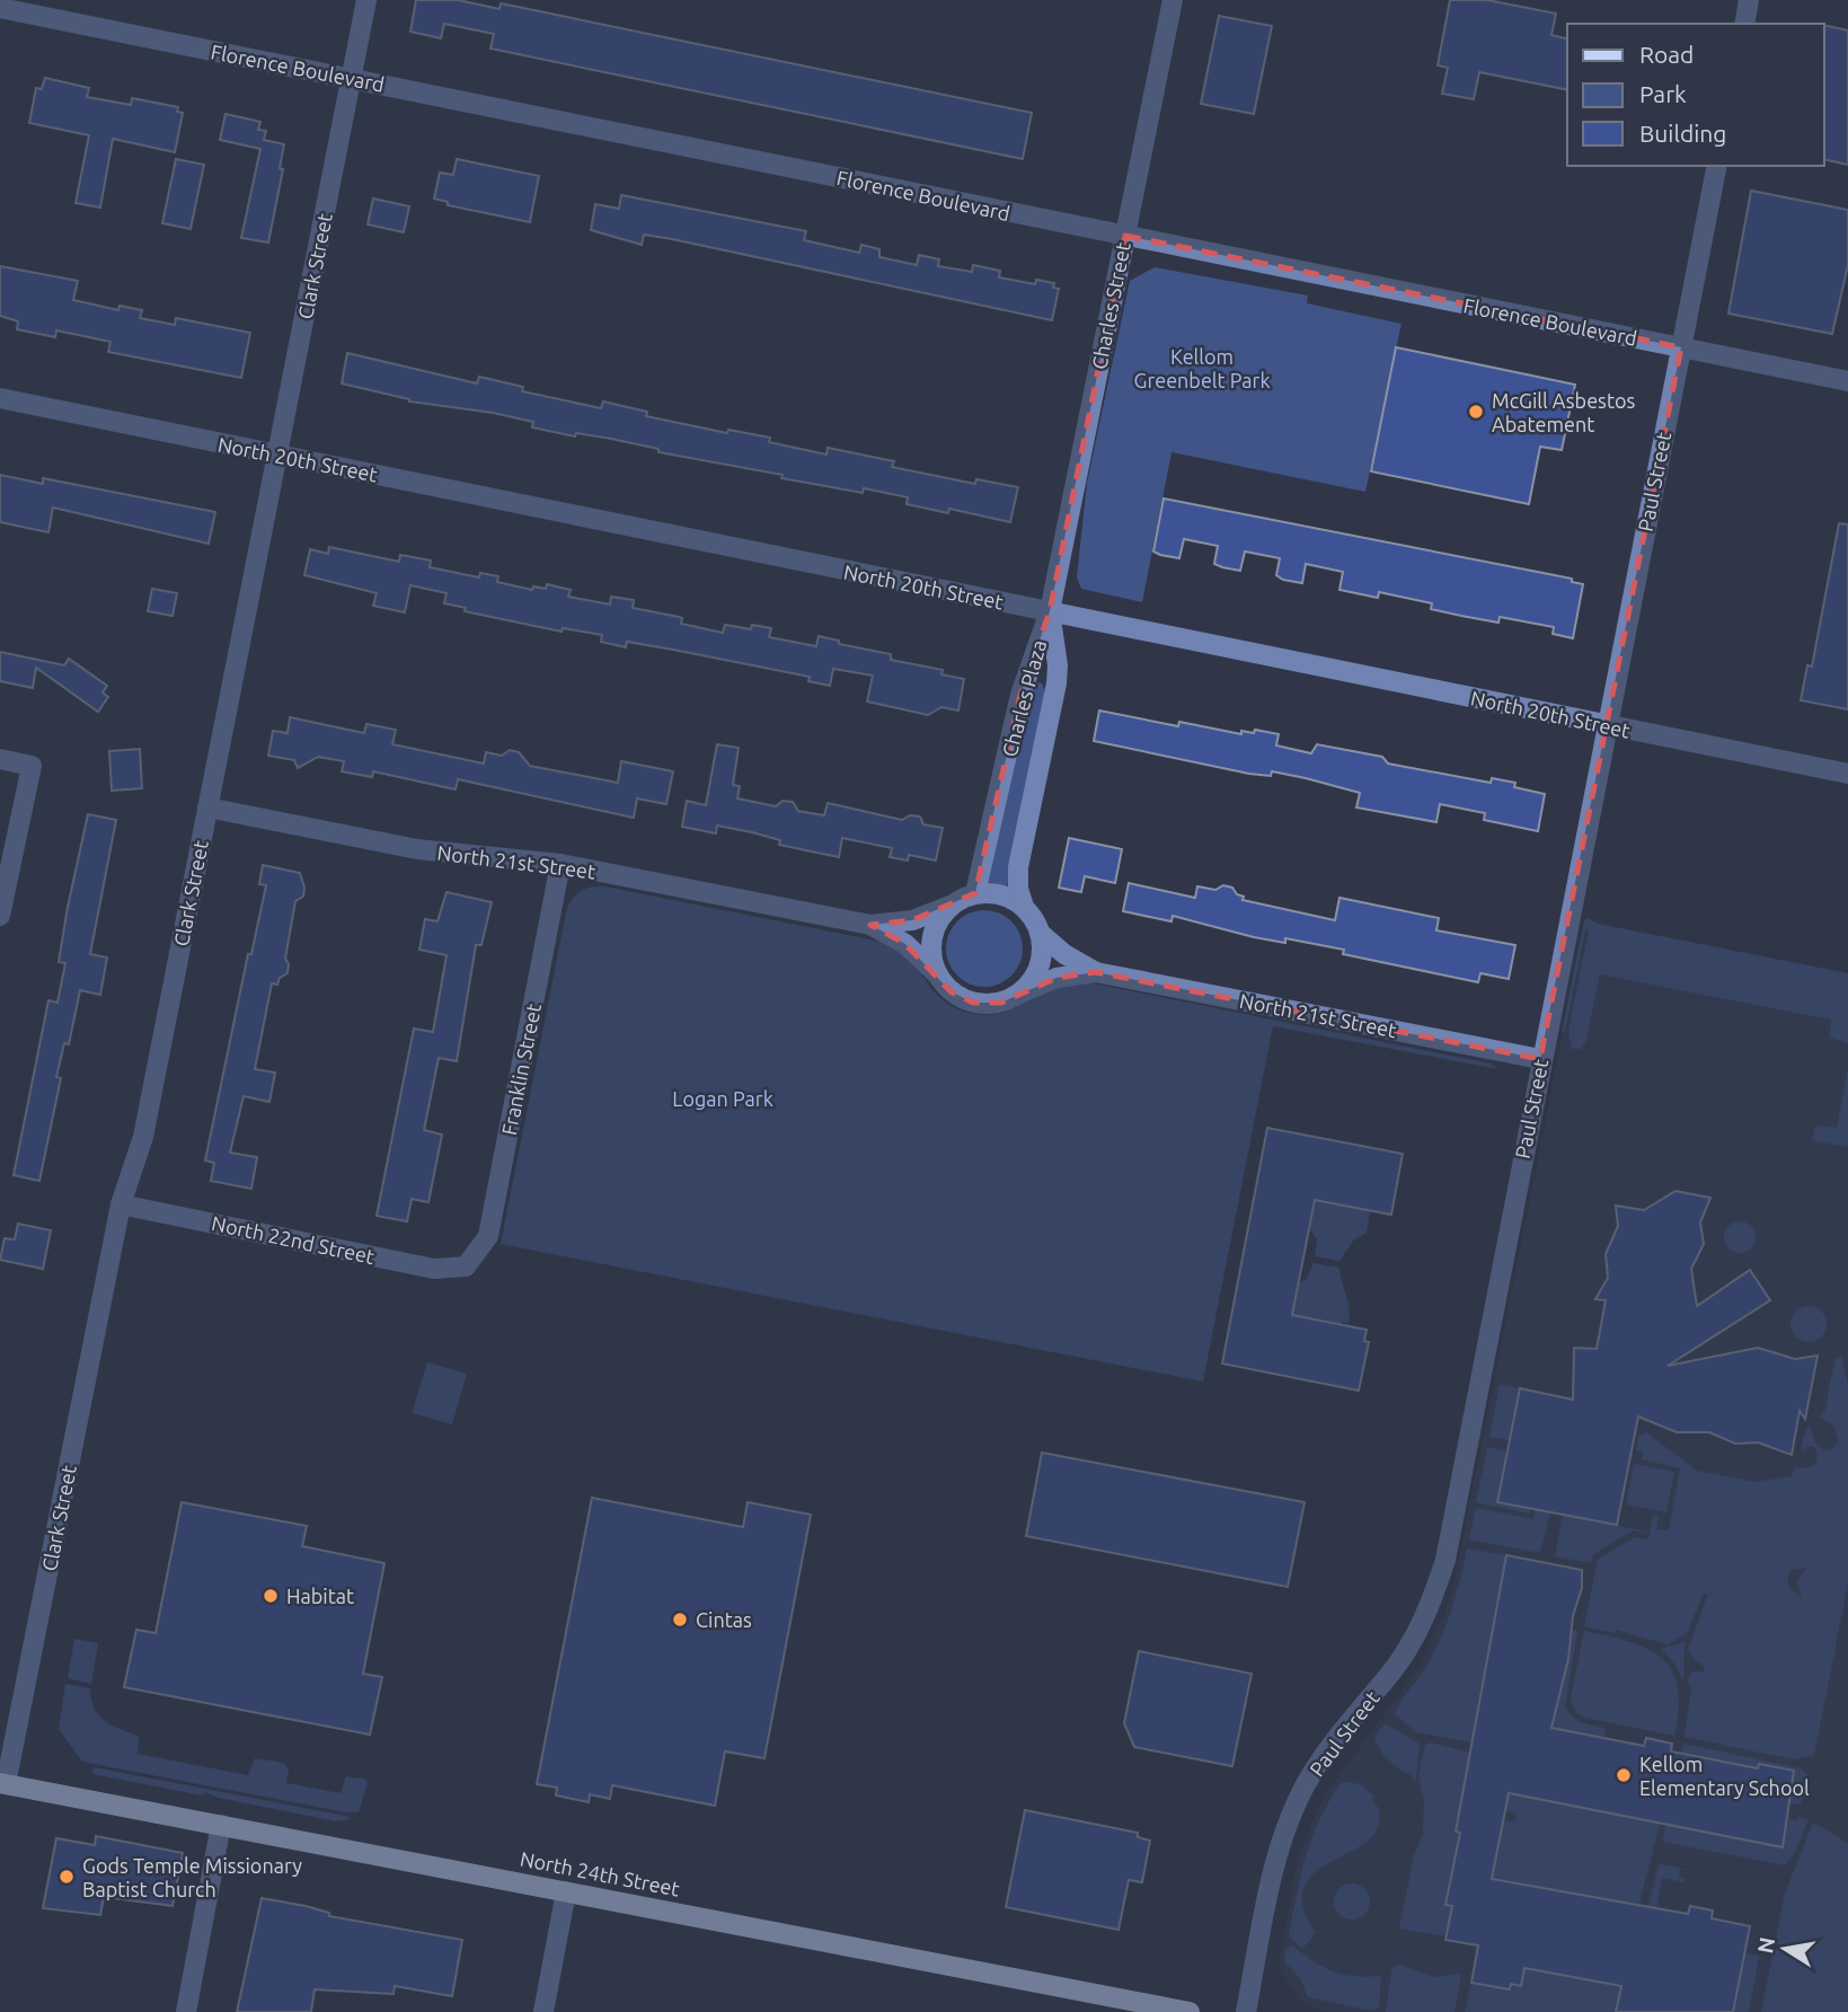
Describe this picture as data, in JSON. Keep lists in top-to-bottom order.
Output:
{
  "streets": {
    "main road": ["North 24th Street"],
    "street": [
      "Florence Boulevard",
      "Clark Street",
      "Charles Street",
      "North 20th Street",
      "Paul Street",
      "Charles Plaza",
      "North 21st Street",
      "Franklin Street",
      "North 22nd Street"
    ]
  },
  "crossings": [
    ["Florence Boulevard", "Clark Street"],
    ["Florence Boulevard", "Charles Street"],
    ["Florence Boulevard", "Paul Street"],
    ["Clark Street", "North 20th Street"],
    ["Clark Street", "North 21st Street"],
    ["Clark Street", "North 22nd Street"],
    ["Clark Street", "North 24th Street"],
    ["Charles Street", "North 20th Street"],
    ["Charles Street", "Charles Plaza"],
    ["North 20th Street", "Paul Street"],
    ["North 20th Street", "Charles Plaza"],
    ["Paul Street", "North 21st Street"],
    ["North 21st Street", "Franklin Street"],
    ["Franklin Street", "North 22nd Street"]
  ],
  "parks": ["Kellom Greenbelt Park", "Logan Park"],
  "places": [
    "McGill Asbestos Abatement",
    "Habitat",
    "Cintas",
    "Kellom Elementary School",
    "Gods Temple Missionary Baptist Church"
  ],
  "legend": ["Road", "Park", "Building"],
  "north": "left"
}
